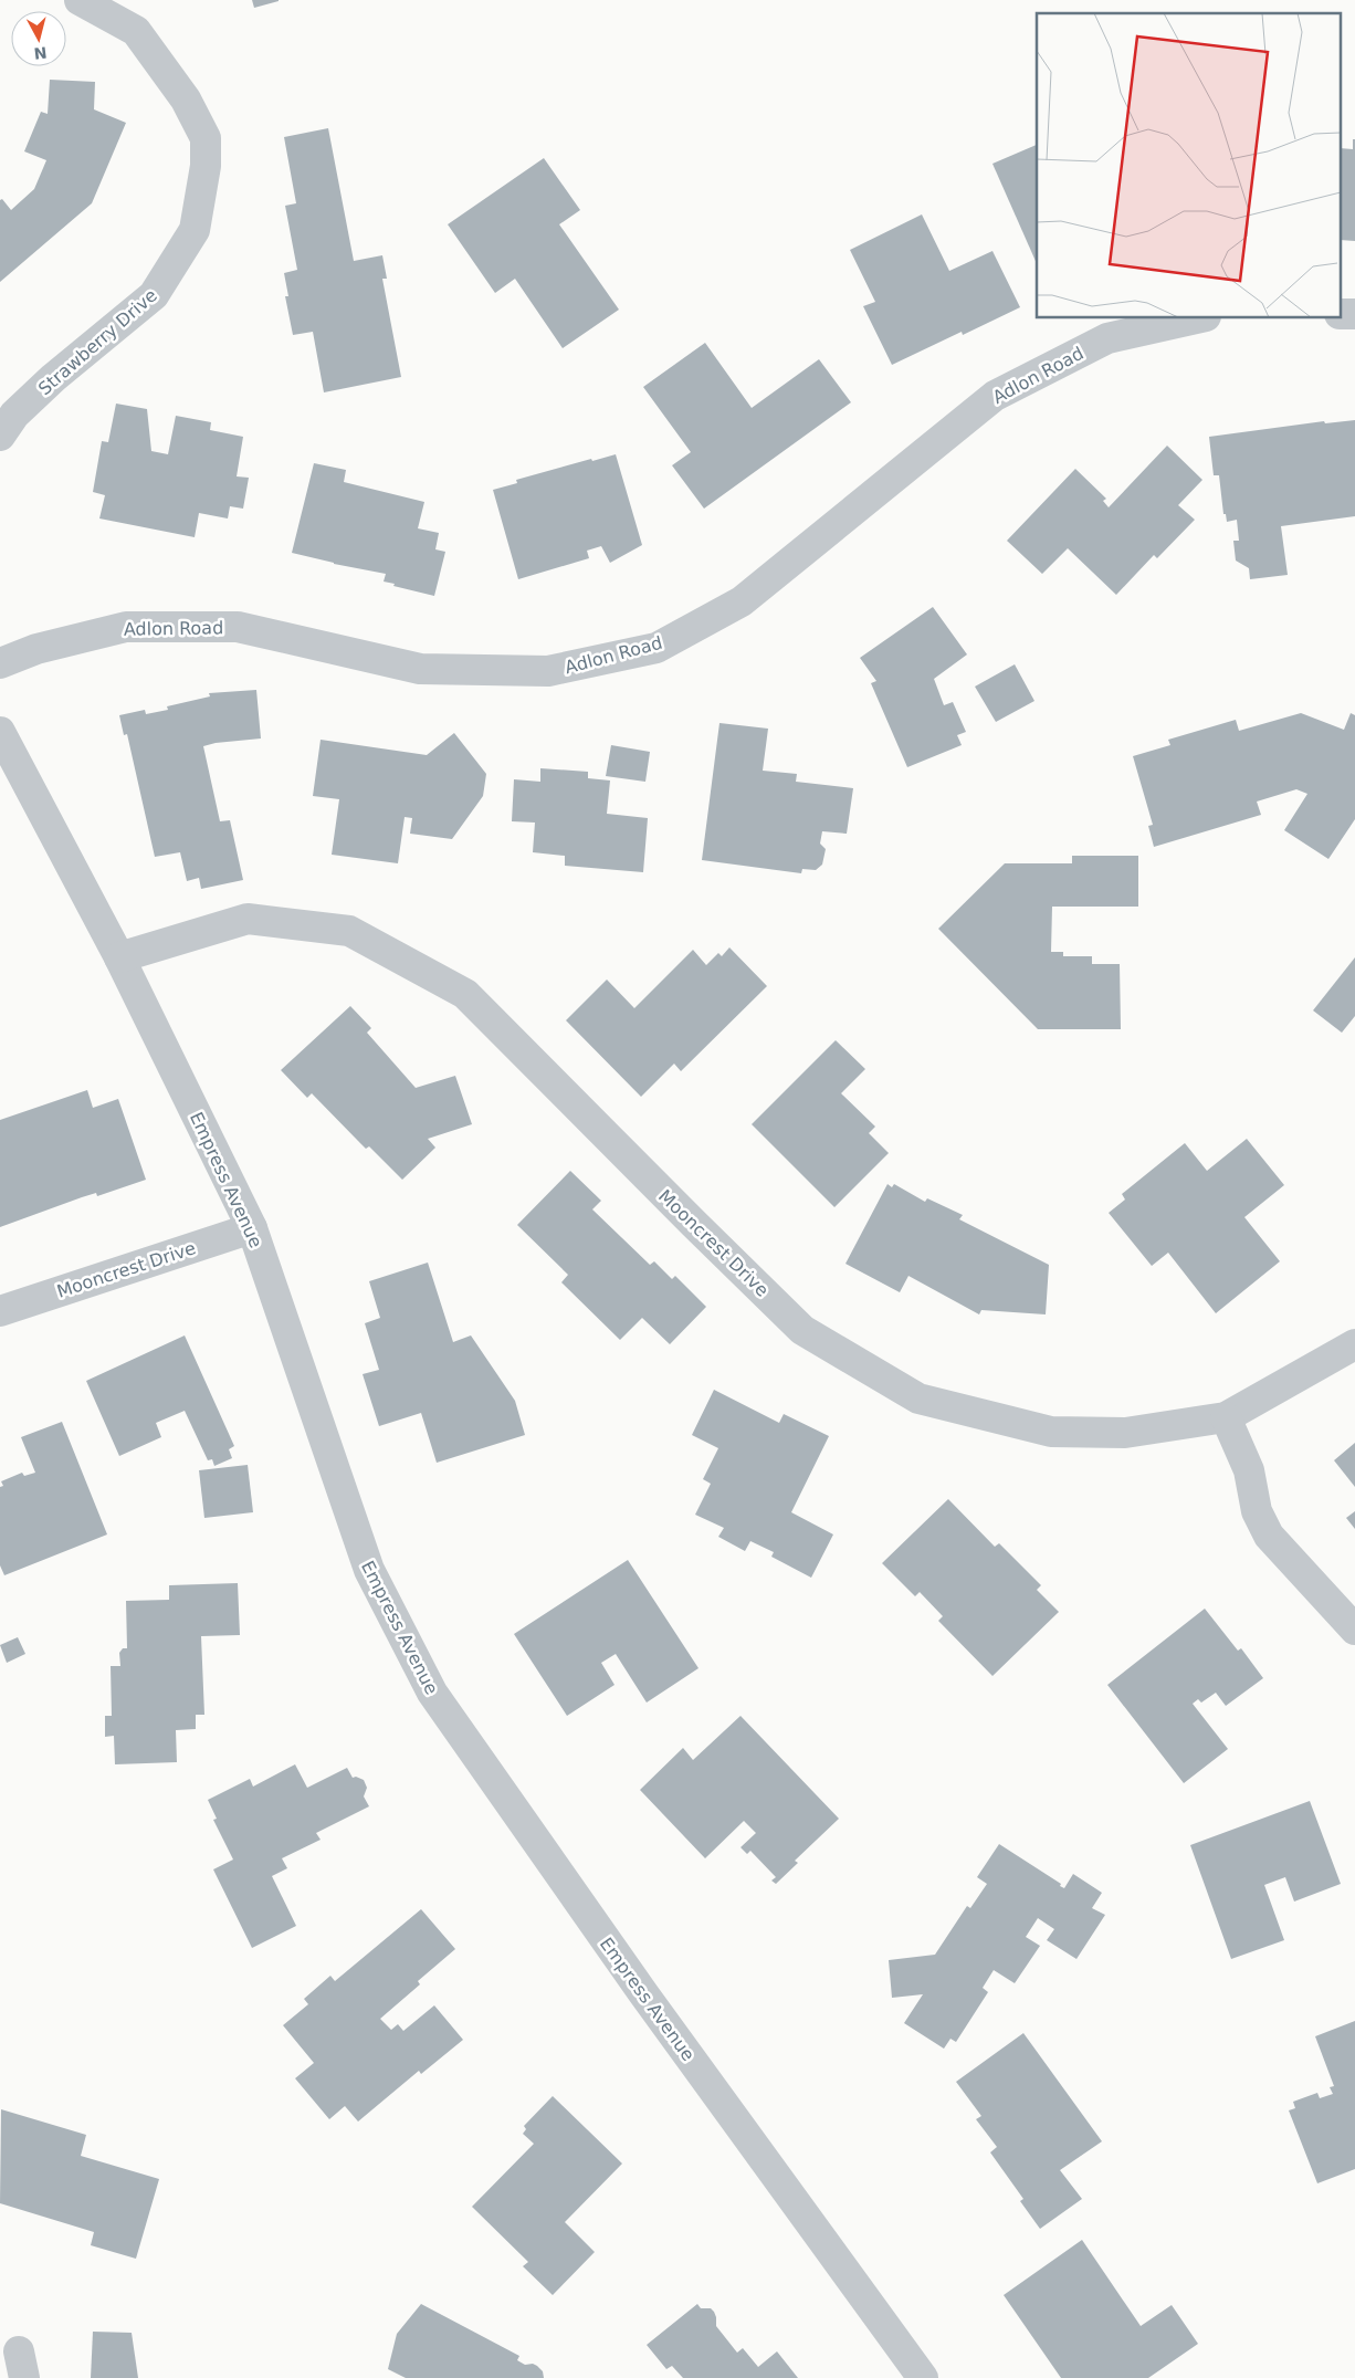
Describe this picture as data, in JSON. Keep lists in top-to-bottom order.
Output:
{
  "streets": {
    "street": [
      "Strawberry Drive",
      "Adlon Road",
      "Empress Avenue",
      "Mooncrest Drive"
    ]
  },
  "crossings": [
    ["Empress Avenue", "Mooncrest Drive"]
  ],
  "north": "bottom"
}
